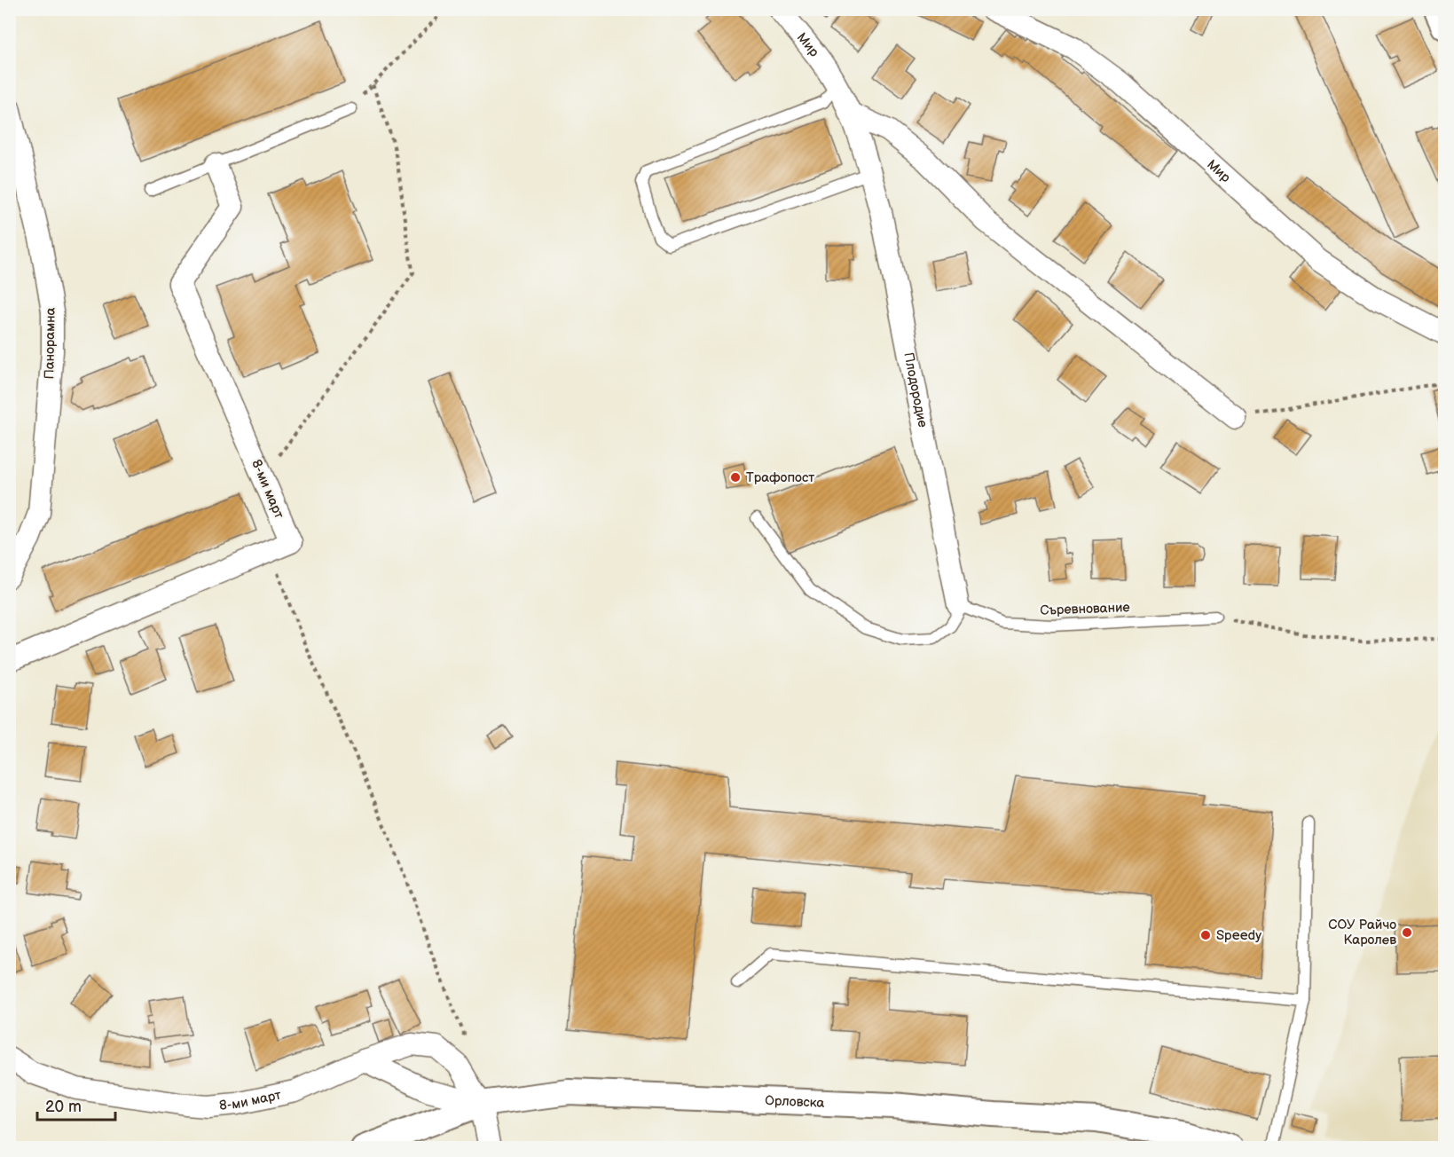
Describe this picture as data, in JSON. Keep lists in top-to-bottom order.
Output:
{
  "streets": {
    "street": [
      "Мир",
      "Панорамна",
      "Плодородие",
      "8-ми март",
      "Орловска"
    ],
    "lane": ["Съревнование"]
  },
  "crossings": [
    ["Мир", "Плодородие"],
    ["Плодородие", "Съревнование"],
    ["8-ми март", "Орловска"]
  ],
  "places": ["Трафопост", "СОУ Райчо Каролев", "Speedy"],
  "scale_bar": "20 m"
}
